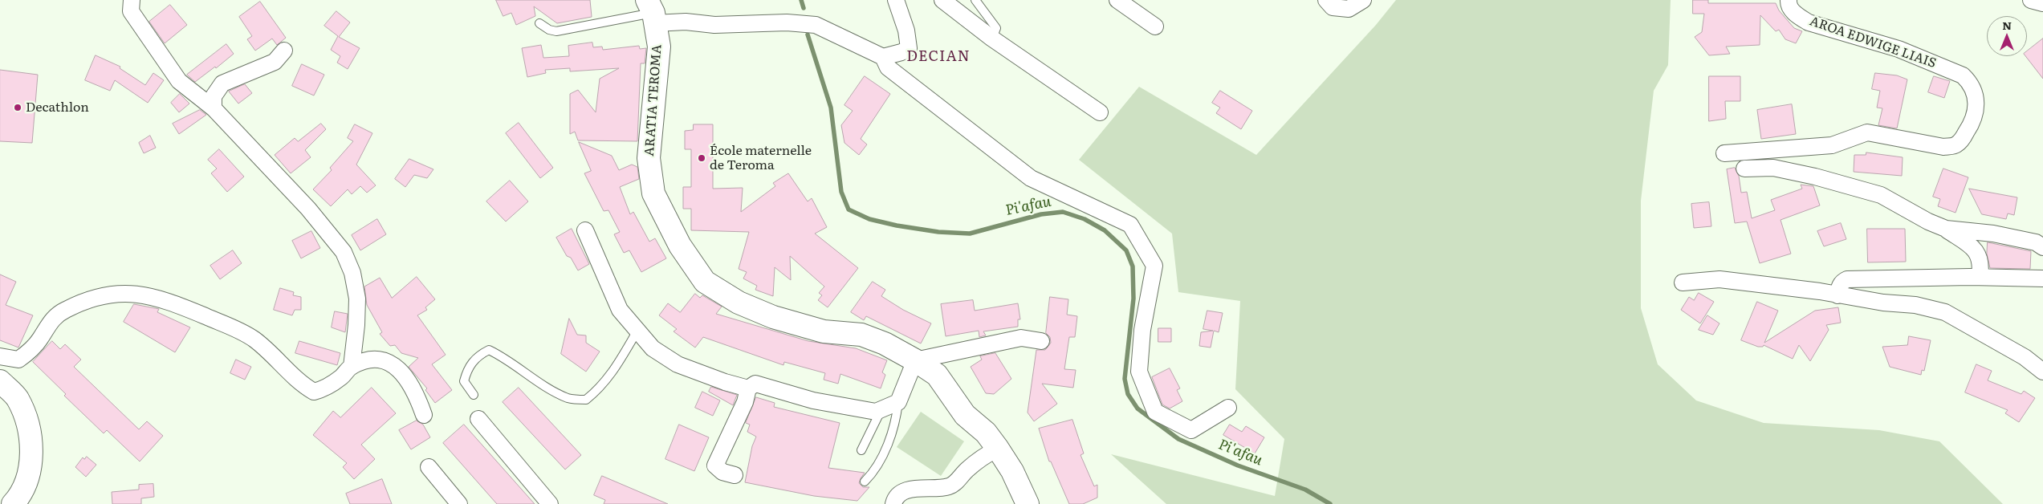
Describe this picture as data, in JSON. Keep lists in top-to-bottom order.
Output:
{
  "streets": {
    "main road": ["ARATIA TEROMA"],
    "street": ["AROA EDWIGE LIAIS"]
  },
  "districts": ["DECIAN"],
  "water": ["Pi'afau"],
  "places": ["Decathlon", "École maternelle de Teroma"],
  "north": "top"
}
